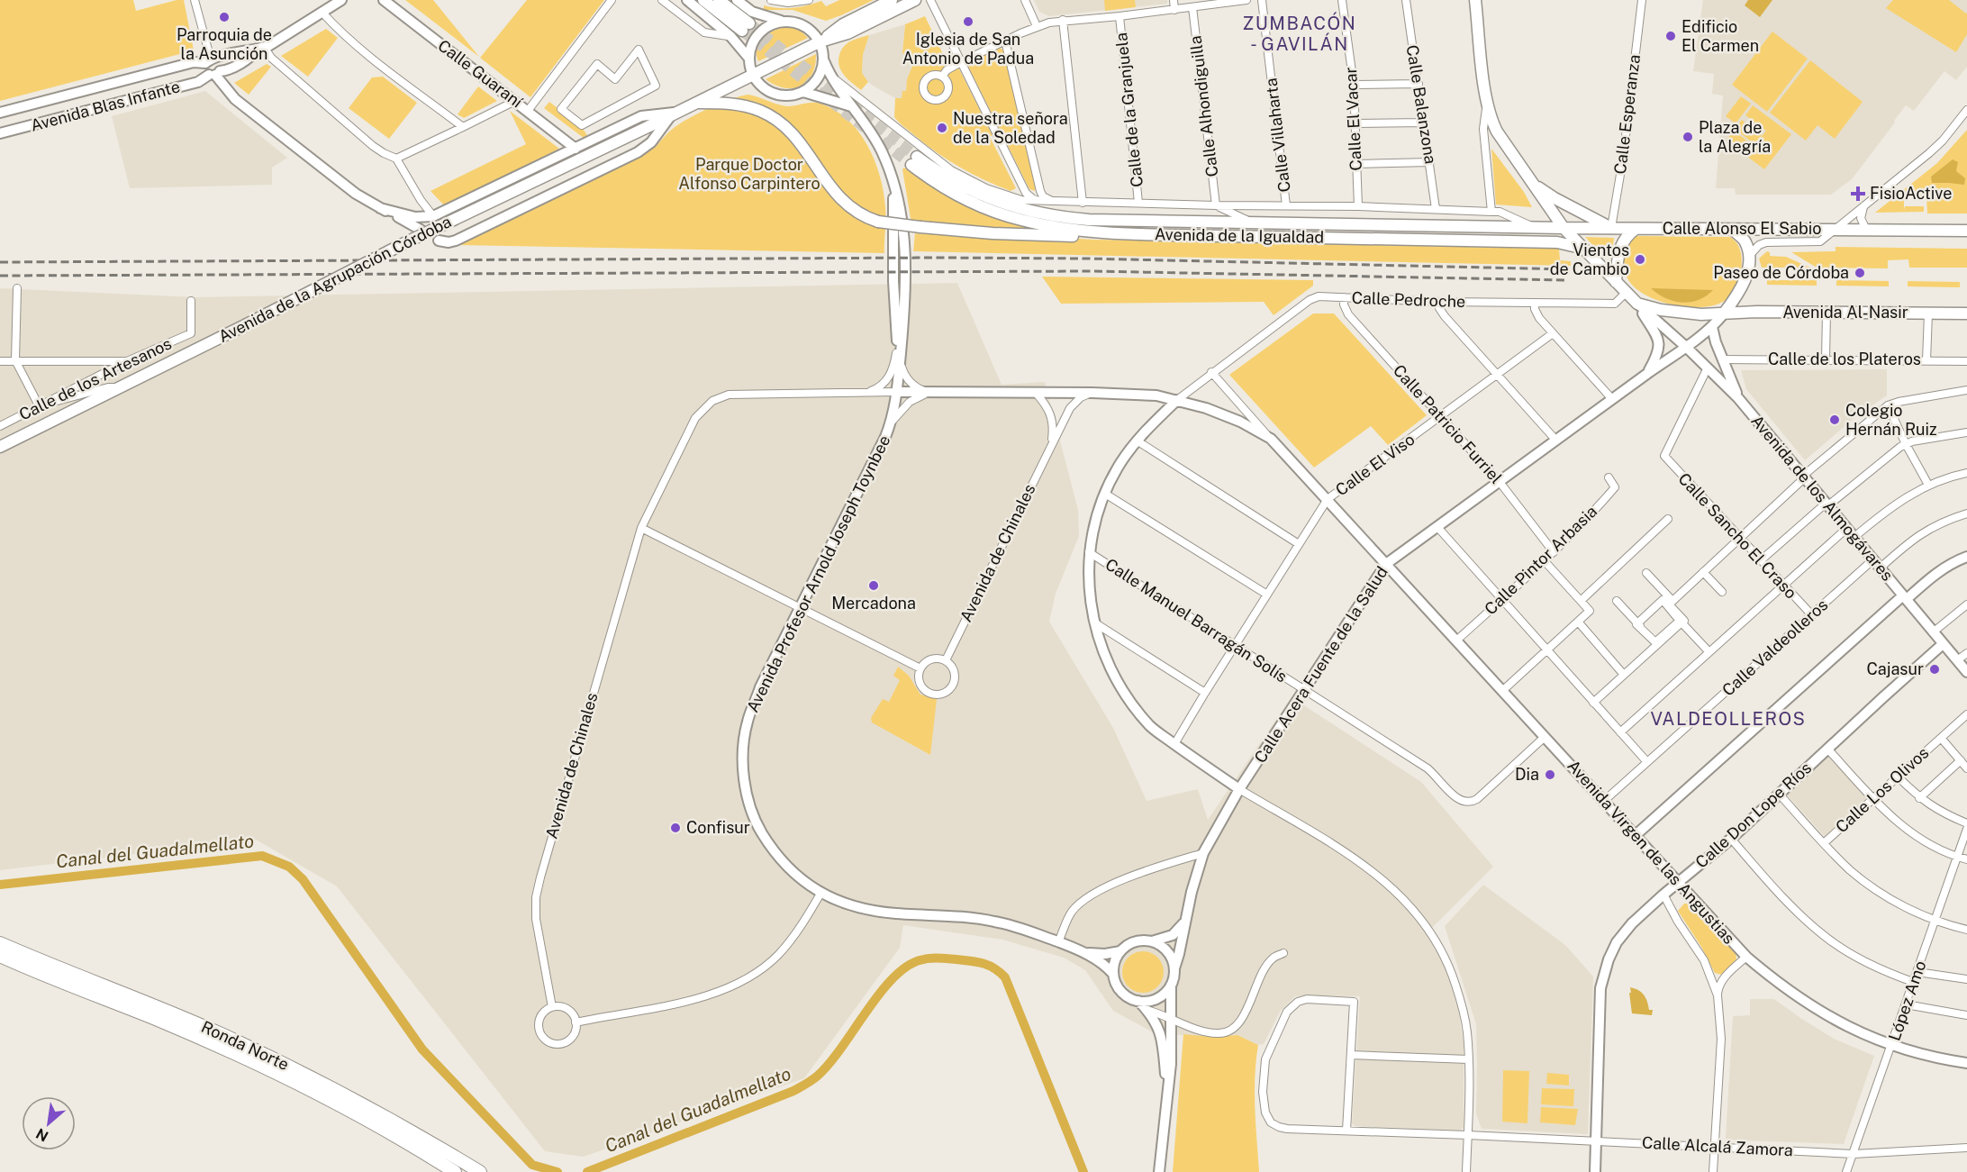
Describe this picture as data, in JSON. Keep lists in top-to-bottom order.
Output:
{
  "streets": {
    "highway": ["Ronda Norte"],
    "main road": [
      "Calle Alonso El Sabio",
      "Avenida de la Igualdad",
      "Avenida de la Agrupación Córdoba",
      "Avenida Al-Nasir"
    ],
    "street": [
      "Calle Guaraní",
      "Calle Balanzona",
      "Avenida Blas Infante",
      "Calle Alhondiguilla",
      "Calle de la Granjuela",
      "Calle Esperanza",
      "Calle El Vacar",
      "Calle Villaharta",
      "Calle Pedroche",
      "Calle de los Plateros",
      "Calle de los Artesanos",
      "Calle Patricio Furriel",
      "Calle El Viso",
      "Avenida de los Almogávares",
      "Calle Sancho El Craso",
      "Avenida de Chinales",
      "Calle Pintor Arbasia",
      "Avenida Profesor Arnold Joseph Toynbee",
      "Calle Manuel Barragán Solís",
      "Calle Valdeolleros",
      "Calle Acera Fuente de la Salud",
      "Calle Los Olivos",
      "Calle Don Lope Ríos",
      "Avenida Virgen de las Angustias",
      "López Amo",
      "Calle Alcalá Zamora"
    ]
  },
  "crossings": [
    ["Calle Guaraní", "Avenida de la Agrupación Córdoba"],
    ["Calle Balanzona", "Avenida de la Igualdad"],
    ["Calle Alhondiguilla", "Avenida de la Igualdad"],
    ["Calle de la Granjuela", "Avenida de la Igualdad"],
    ["Calle Esperanza", "Calle Alonso El Sabio"],
    ["Calle Esperanza", "Avenida de la Igualdad"],
    ["Calle El Vacar", "Avenida de la Igualdad"],
    ["Calle Villaharta", "Avenida de la Igualdad"],
    ["Calle Alonso El Sabio", "Avenida de la Igualdad"],
    ["Calle Alonso El Sabio", "Calle Pedroche"],
    ["Calle Alonso El Sabio", "Avenida Al-Nasir"],
    ["Calle Alonso El Sabio", "Avenida de los Almogávares"],
    ["Calle Alonso El Sabio", "Calle Acera Fuente de la Salud"],
    ["Avenida de la Igualdad", "Avenida Profesor Arnold Joseph Toynbee"],
    ["Avenida de la Agrupación Córdoba", "Avenida Profesor Arnold Joseph Toynbee"],
    ["Calle Pedroche", "Avenida Al-Nasir"],
    ["Calle Pedroche", "Calle Patricio Furriel"],
    ["Calle Pedroche", "Avenida de los Almogávares"],
    ["Calle Pedroche", "Calle Acera Fuente de la Salud"],
    ["Calle Pedroche", "Avenida Virgen de las Angustias"],
    ["Avenida Al-Nasir", "Avenida de los Almogávares"],
    ["Avenida Al-Nasir", "Calle Acera Fuente de la Salud"],
    ["Calle de los Plateros", "Avenida de los Almogávares"],
    ["Calle Patricio Furriel", "Calle El Viso"],
    ["Calle Patricio Furriel", "Calle Pintor Arbasia"],
    ["Calle Patricio Furriel", "Calle Acera Fuente de la Salud"],
    ["Calle El Viso", "Avenida Virgen de las Angustias"],
    ["Avenida de los Almogávares", "Calle Sancho El Craso"],
    ["Avenida de los Almogávares", "Calle Valdeolleros"],
    ["Avenida de los Almogávares", "Calle Acera Fuente de la Salud"],
    ["Avenida de los Almogávares", "Calle Don Lope Ríos"],
    ["Calle Sancho El Craso", "Calle Valdeolleros"],
    ["Avenida de Chinales", "Avenida Profesor Arnold Joseph Toynbee"],
    ["Avenida de Chinales", "Avenida Virgen de las Angustias"],
    ["Calle Pintor Arbasia", "Avenida Virgen de las Angustias"],
    ["Avenida Profesor Arnold Joseph Toynbee", "Calle Acera Fuente de la Salud"],
    ["Calle Manuel Barragán Solís", "Calle Acera Fuente de la Salud"],
    ["Calle Manuel Barragán Solís", "Avenida Virgen de las Angustias"],
    ["Calle Valdeolleros", "Avenida Virgen de las Angustias"],
    ["Calle Acera Fuente de la Salud", "Avenida Virgen de las Angustias"],
    ["Calle Don Lope Ríos", "Avenida Virgen de las Angustias"],
    ["Calle Don Lope Ríos", "Calle Alcalá Zamora"],
    ["Avenida Virgen de las Angustias", "López Amo"],
    ["López Amo", "Calle Alcalá Zamora"]
  ],
  "districts": ["ZUMBACÓN - GAVILÁN", "VALDEOLLEROS"],
  "water": ["Canal del Guadalmellato"],
  "parks": ["Parque Doctor Alfonso Carpintero"],
  "places": {
    "other": [
      "Parroquia de la Asunción",
      "Iglesia de San Antonio de Padua",
      "Edificio El Carmen",
      "Nuestra señora de la Soledad",
      "Plaza de la Alegría",
      "Vientos de Cambio",
      "Paseo de Córdoba",
      "Colegio Hernán Ruiz",
      "Mercadona",
      "Cajasur",
      "Dia",
      "Confisur"
    ],
    "health": ["FisioActive"]
  },
  "north": "bottom left"
}
